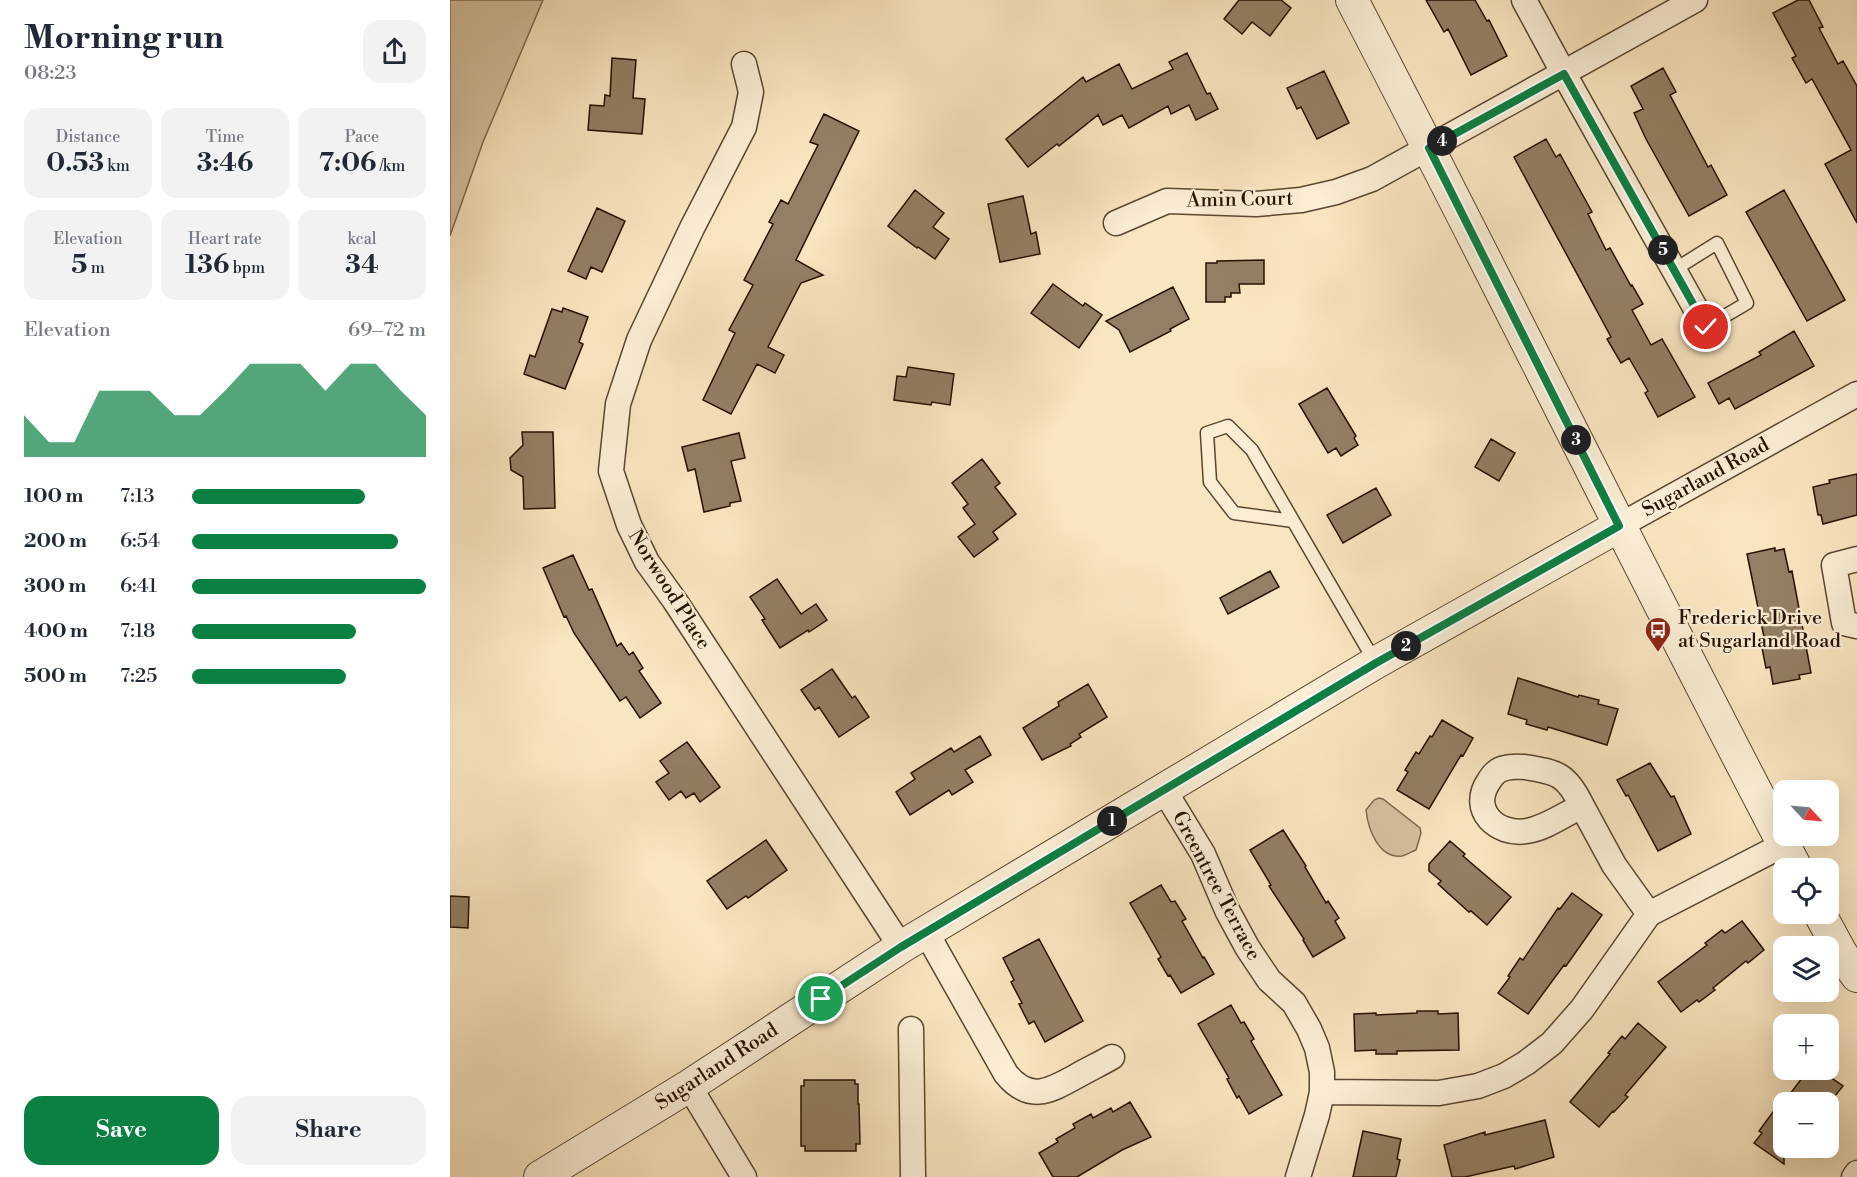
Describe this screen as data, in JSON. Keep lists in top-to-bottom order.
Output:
{
  "streets": {
    "street": [
      "Amin Court",
      "Sugarland Road",
      "Norwood Place",
      "Greentree Terrace"
    ]
  },
  "crossings": [
    ["Sugarland Road", "Norwood Place"],
    ["Sugarland Road", "Greentree Terrace"]
  ],
  "places": {
    "bus stop": ["Frederick Drive at Sugarland Road"]
  },
  "north": "bottom right",
  "page": {
    "heading": ["Morning run", "08:23"],
    "stats": [
      ["Distance", "0.53 km"],
      ["Time", "3:46"],
      ["Pace", "7:06 /km"],
      ["Elevation", "5 m"],
      ["Heart rate", "136 bpm"],
      ["kcal", "34"]
    ],
    "pins": [
      "4",
      "5",
      "3",
      "2",
      "1"
    ],
    "chart": ["Elevation", "69–72 m"],
    "list": [
      {
        "name": "100 m",
        "note": "7:13"
      },
      {
        "name": "200 m",
        "note": "6:54"
      },
      {
        "name": "300 m",
        "note": "6:41"
      },
      {
        "name": "400 m",
        "note": "7:18"
      },
      {
        "name": "500 m",
        "note": "7:25"
      }
    ],
    "map_buttons": ["+", "−"],
    "buttons": ["Save", "Share"]
  }
}
